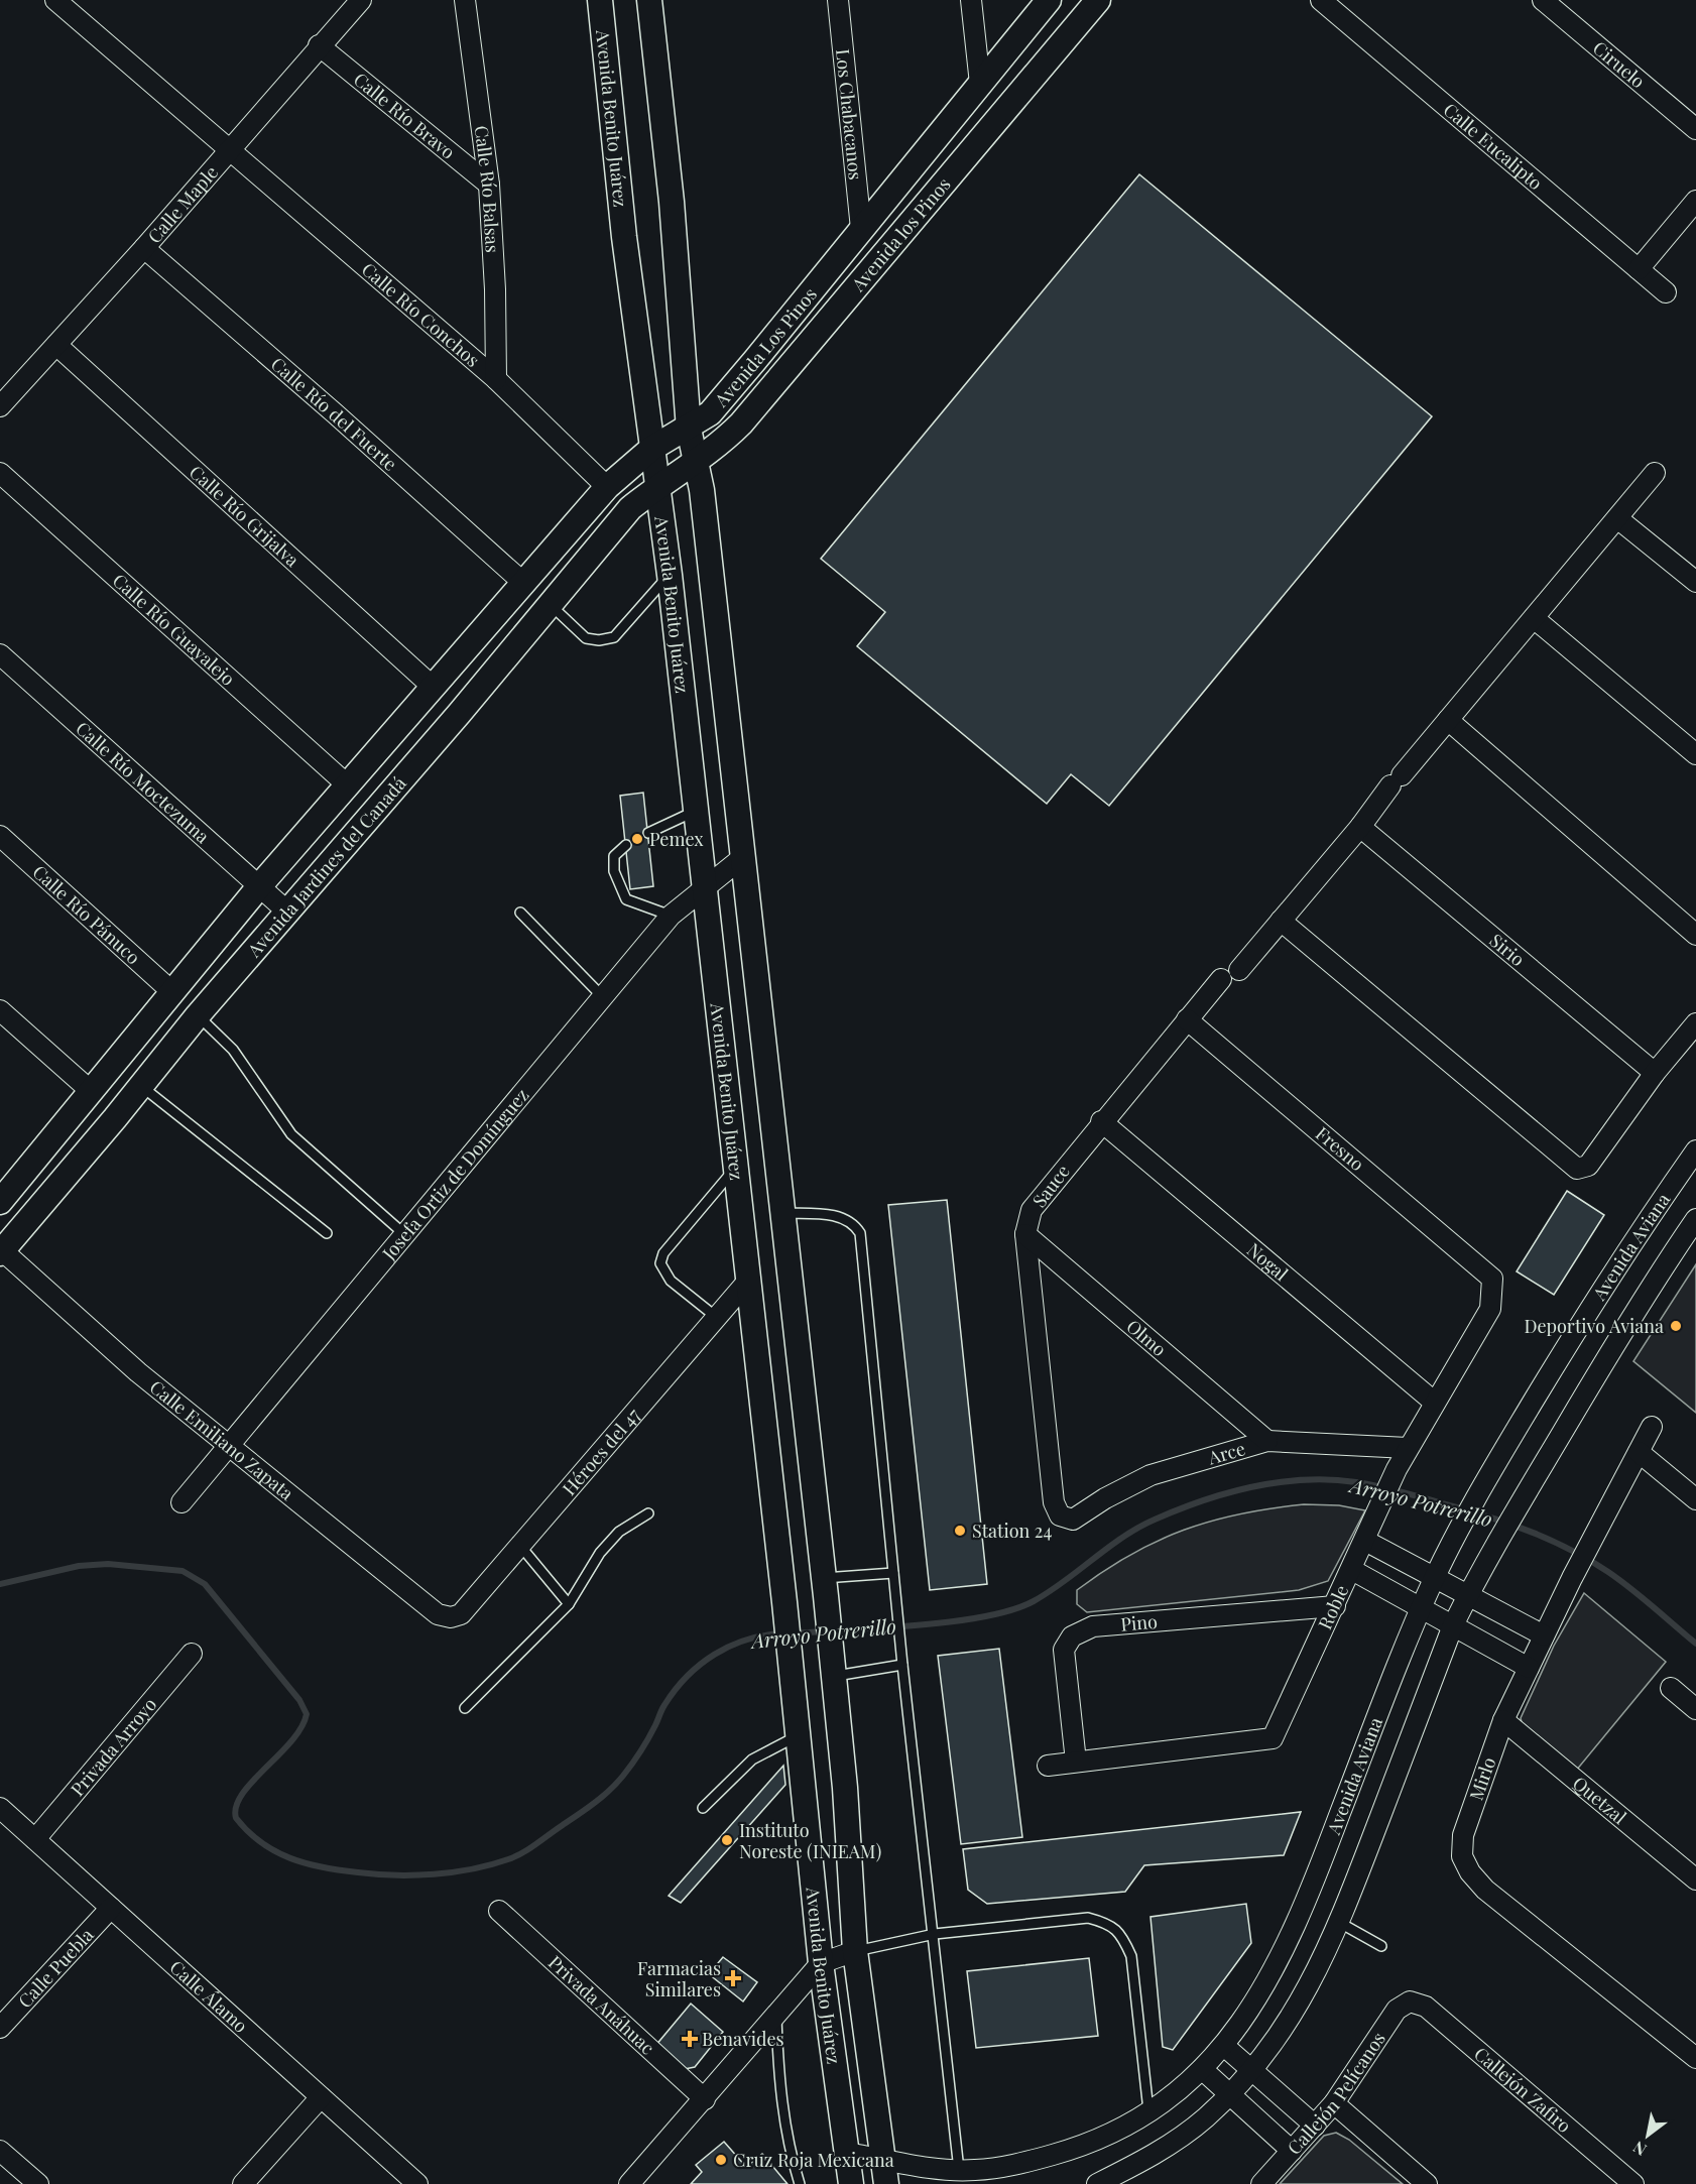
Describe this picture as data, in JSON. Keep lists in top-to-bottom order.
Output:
{
  "streets": {
    "street": [
      "Ciruelo",
      "Los Chabacanos",
      "Calle Río Bravo",
      "Avenida Benito Juárez",
      "Calle Eucalipto",
      "Calle Río Balsas",
      "Calle Maple",
      "Avenida los Pinos",
      "Calle Río Conchos",
      "Avenida Los Pinos",
      "Calle Río del Fuerte",
      "Calle Río Grijalva",
      "Calle Río Guayalejo",
      "Calle Río Moctezuma",
      "Avenida Jardines del Canadá",
      "Calle Río Pánuco",
      "Sirio",
      "Fresno",
      "Josefa Ortiz de Domínguez",
      "Sauce",
      "Avenida Aviana",
      "Nogal",
      "Olmo",
      "Calle Emiliano Zapata",
      "Héroes del 47",
      "Arce",
      "Roble",
      "Pino",
      "Privada Arroyo",
      "Mirlo",
      "Quetzal",
      "Calle Puebla",
      "Calle Álamo",
      "Privada Anáhuac",
      "Callejón Zafiro",
      "Callejón Pelícanos"
    ]
  },
  "crossings": [
    ["Los Chabacanos", "Avenida los Pinos"],
    ["Calle Río Bravo", "Calle Río Balsas"],
    ["Calle Río Bravo", "Calle Maple"],
    ["Avenida Benito Juárez", "Avenida los Pinos"],
    ["Avenida Benito Juárez", "Avenida Los Pinos"],
    ["Avenida Benito Juárez", "Avenida Jardines del Canadá"],
    ["Avenida Benito Juárez", "Josefa Ortiz de Domínguez"],
    ["Avenida Benito Juárez", "Avenida Aviana"],
    ["Avenida Benito Juárez", "Héroes del 47"],
    ["Calle Río Balsas", "Calle Río Conchos"],
    ["Calle Maple", "Calle Río Conchos"],
    ["Calle Maple", "Calle Río del Fuerte"],
    ["Calle Maple", "Calle Río Grijalva"],
    ["Avenida los Pinos", "Avenida Los Pinos"],
    ["Avenida los Pinos", "Avenida Jardines del Canadá"],
    ["Calle Río Conchos", "Avenida Jardines del Canadá"],
    ["Avenida Los Pinos", "Avenida Jardines del Canadá"],
    ["Calle Río del Fuerte", "Avenida Jardines del Canadá"],
    ["Calle Río Grijalva", "Avenida Jardines del Canadá"],
    ["Calle Río Guayalejo", "Avenida Jardines del Canadá"],
    ["Calle Río Moctezuma", "Avenida Jardines del Canadá"],
    ["Avenida Jardines del Canadá", "Calle Río Pánuco"],
    ["Avenida Jardines del Canadá", "Calle Emiliano Zapata"],
    ["Fresno", "Sauce"],
    ["Fresno", "Roble"],
    ["Josefa Ortiz de Domínguez", "Calle Emiliano Zapata"],
    ["Sauce", "Nogal"],
    ["Sauce", "Olmo"],
    ["Sauce", "Arce"],
    ["Nogal", "Roble"],
    ["Olmo", "Arce"],
    ["Calle Emiliano Zapata", "Héroes del 47"],
    ["Arce", "Roble"],
    ["Roble", "Pino"],
    ["Privada Arroyo", "Calle Álamo"],
    ["Mirlo", "Quetzal"],
    ["Calle Puebla", "Calle Álamo"],
    ["Callejón Zafiro", "Callejón Pelícanos"]
  ],
  "water": ["Arroyo Potrerillo"],
  "places": {
    "other": [
      "Pemex",
      "Deportivo Aviana",
      "Station 24",
      "Instituto Noreste (INIEAM)",
      "Cruz Roja Mexicana"
    ],
    "health": ["Farmacias Similares", "Benavides"]
  },
  "north": "bottom left"
}
